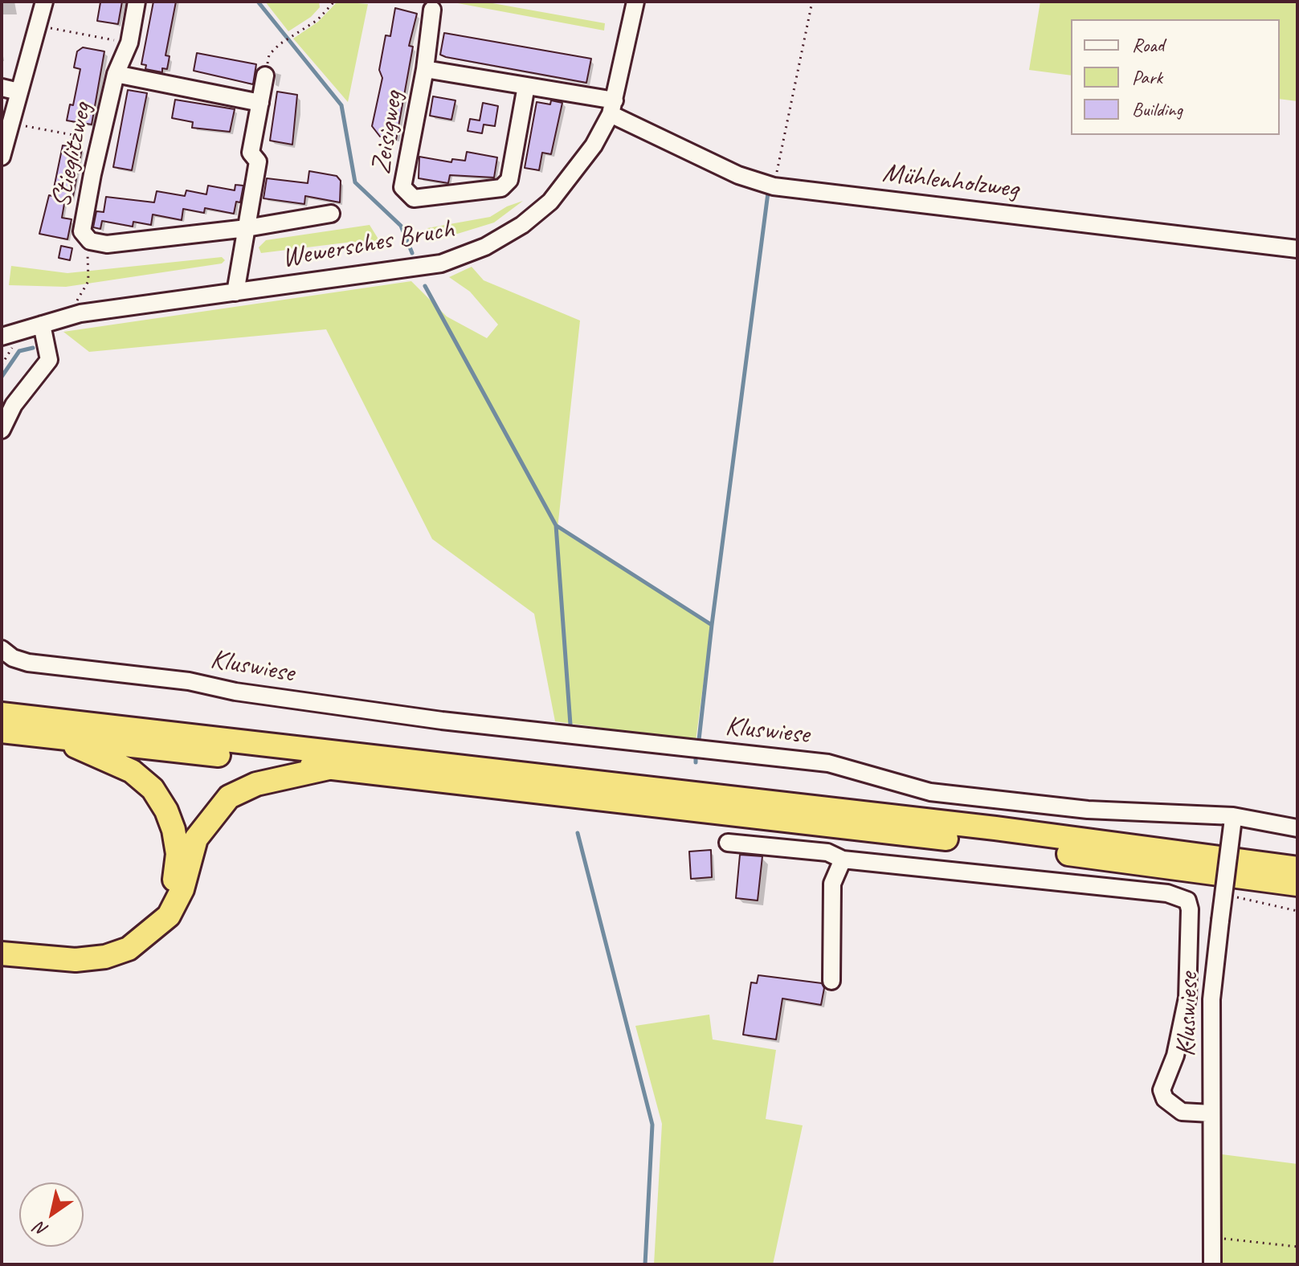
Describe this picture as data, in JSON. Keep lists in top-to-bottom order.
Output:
{
  "streets": {
    "street": [
      "Zeisigweg",
      "Stieglitzweg",
      "Mühlenholzweg",
      "Wewersches Bruch",
      "Kluswiese"
    ]
  },
  "crossings": [
    ["Zeisigweg", "Mühlenholzweg"],
    ["Zeisigweg", "Wewersches Bruch"],
    ["Mühlenholzweg", "Wewersches Bruch"]
  ],
  "legend": ["Road", "Park", "Building"],
  "north": "bottom left"
}
